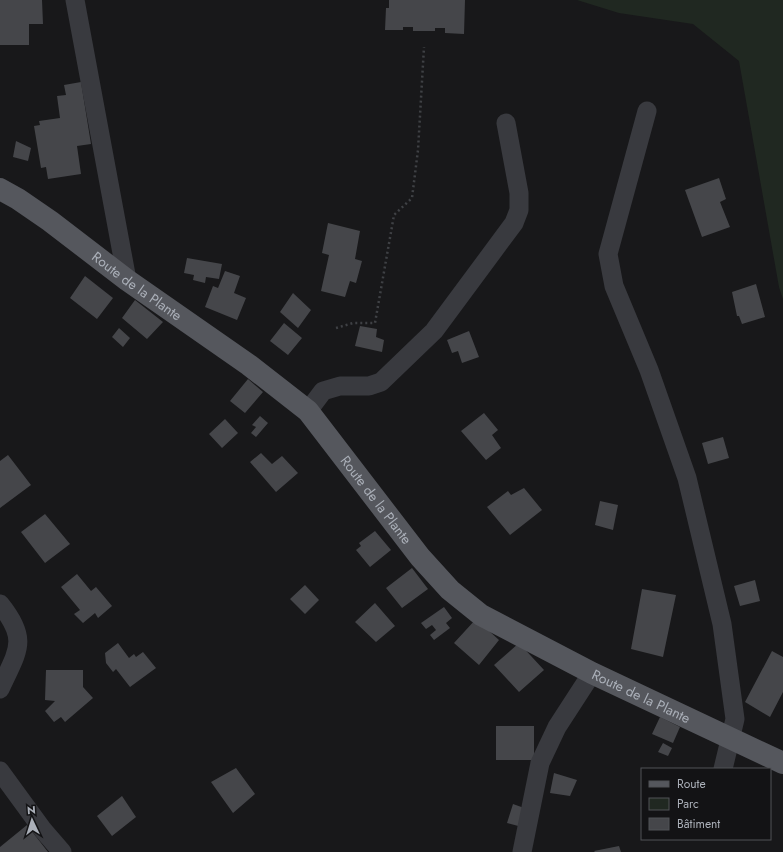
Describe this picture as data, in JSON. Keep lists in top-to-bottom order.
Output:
{
  "streets": {
    "main road": ["Route de la Plante"]
  },
  "legend": ["Route", "Parc", "Bâtiment"],
  "north": "top"
}
